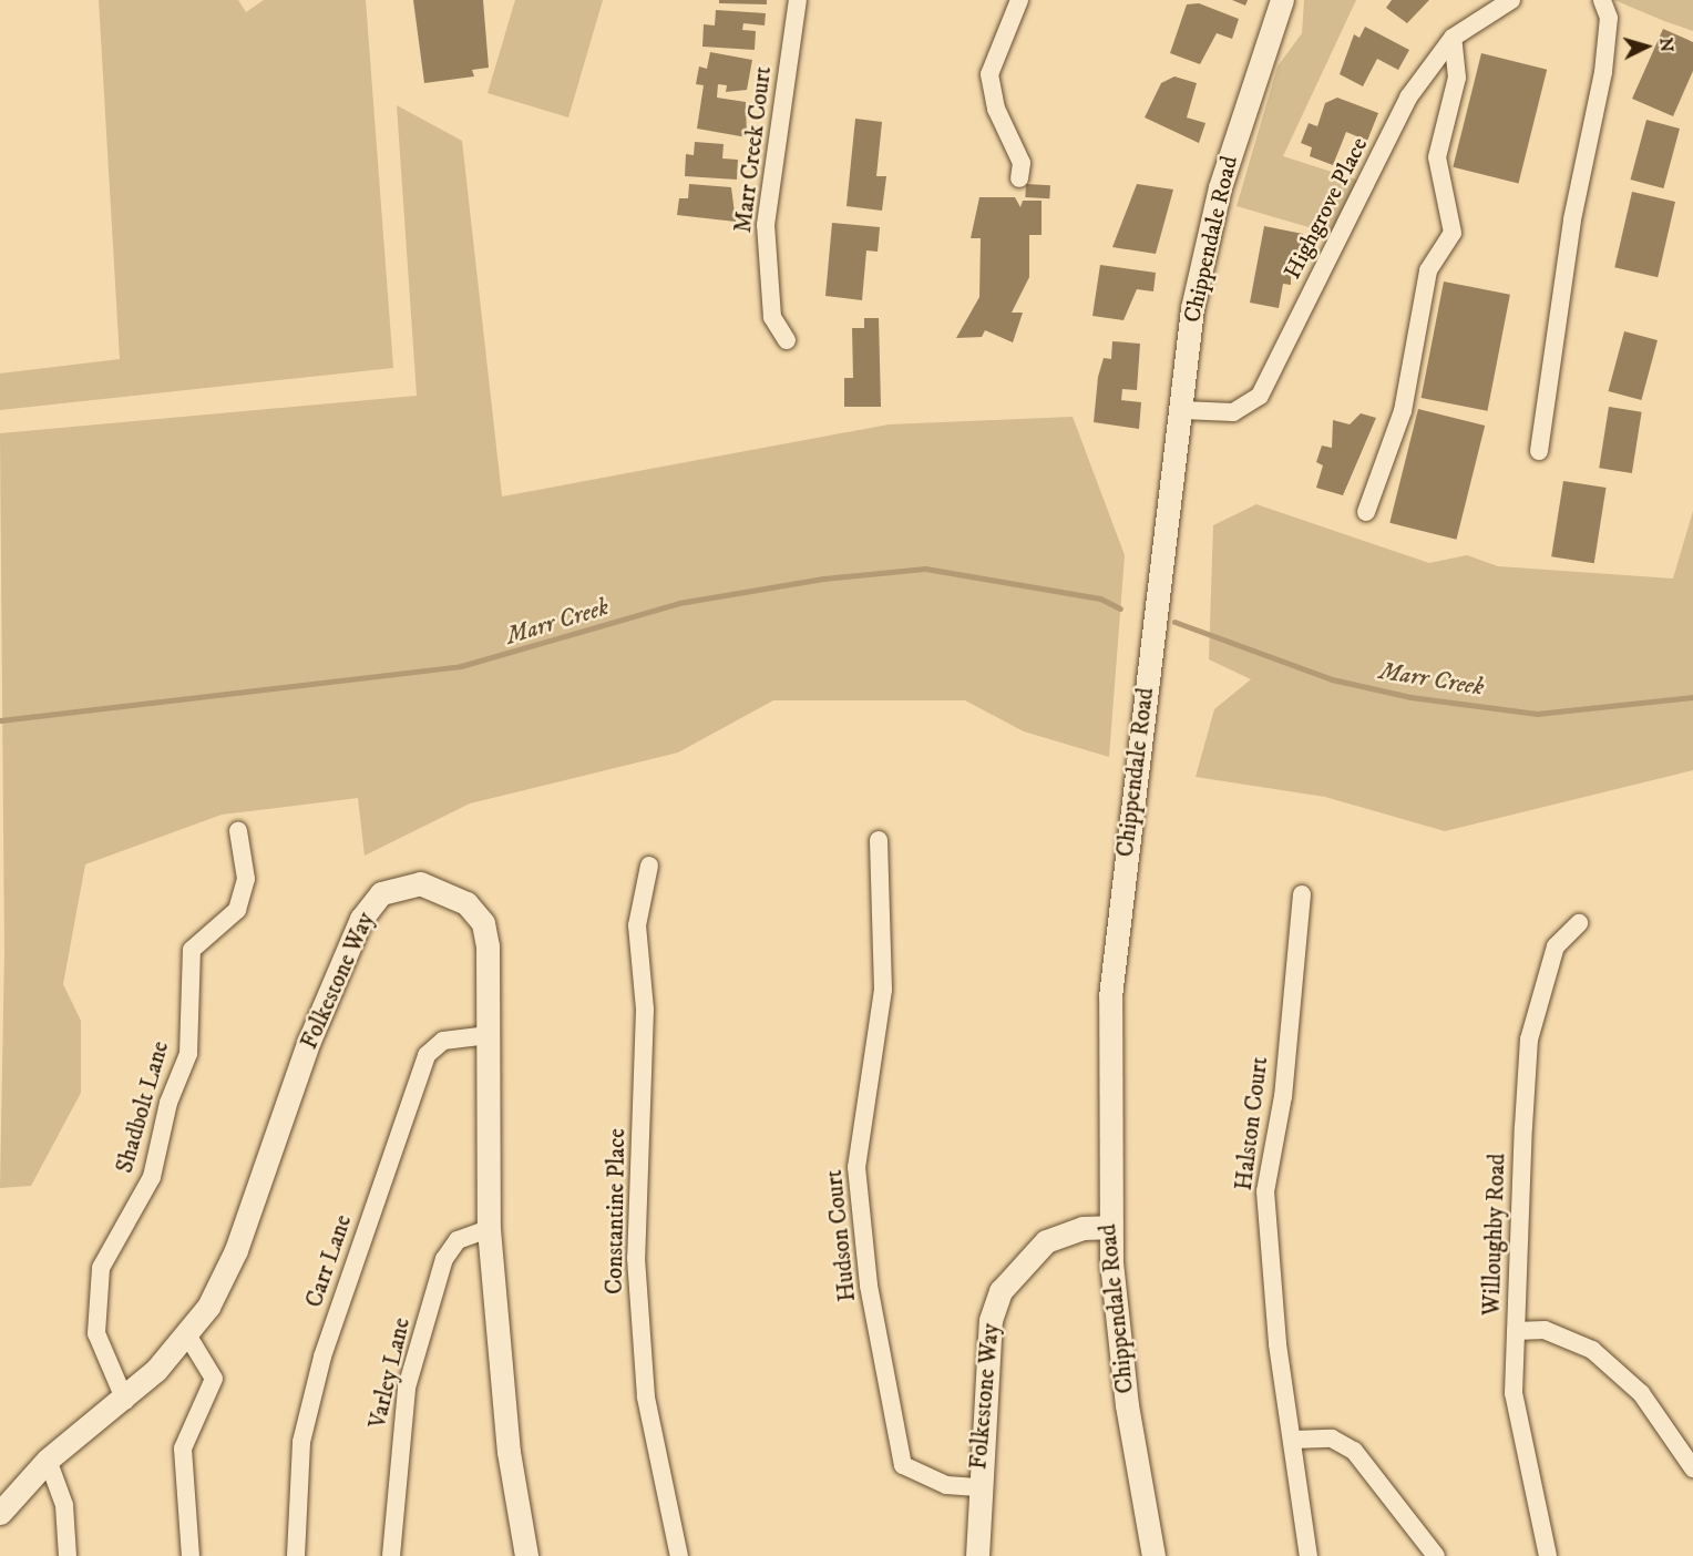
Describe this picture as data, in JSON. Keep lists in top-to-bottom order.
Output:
{
  "streets": {
    "street": [
      "Marr Creek Court",
      "Highgrove Place",
      "Chippendale Road",
      "Folkestone Way",
      "Shadbolt Lane",
      "Halston Court",
      "Constantine Place",
      "Willoughby Road",
      "Hudson Court",
      "Carr Lane",
      "Varley Lane"
    ]
  },
  "crossings": [
    ["Highgrove Place", "Chippendale Road"],
    ["Chippendale Road", "Folkestone Way"],
    ["Folkestone Way", "Shadbolt Lane"],
    ["Folkestone Way", "Hudson Court"],
    ["Folkestone Way", "Carr Lane"],
    ["Folkestone Way", "Varley Lane"]
  ],
  "water": ["Marr Creek"],
  "north": "right"
}
